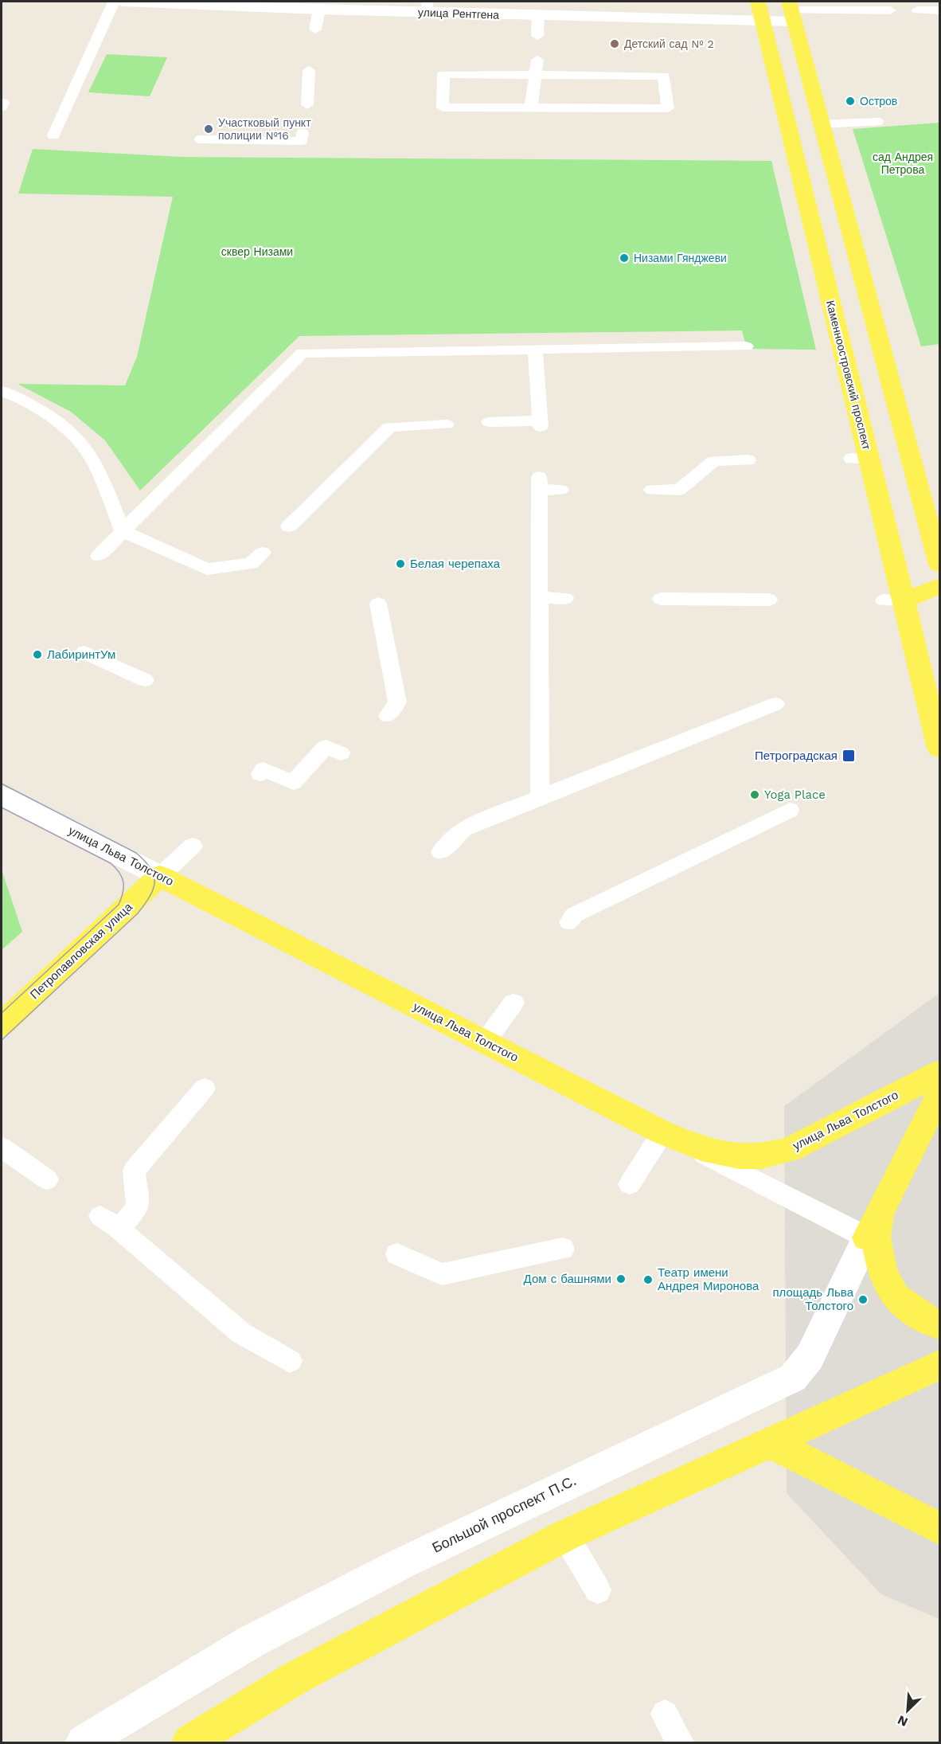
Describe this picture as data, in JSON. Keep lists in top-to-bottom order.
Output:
{
  "streets": {
    "main road": ["Каменноостровский проспект", "улица Льва Толстого", "Петропавловская улица"],
    "street": ["улица Рентгена", "Большой проспект П.С."]
  },
  "crossings": [
    ["улица Рентгена", "Каменноостровский проспект"],
    ["улица Льва Толстого", "Петропавловская улица"]
  ],
  "parks": ["сад Андрея Петрова", "сквер Низами"],
  "places": {
    "other": [
      "Детский сад № 2",
      "Остров",
      "Участковый пункт полиции №16",
      "Низами Гянджеви",
      "Белая черепаха",
      "ЛабиринтУм",
      "Yoga Place",
      "Дом с башнями",
      "Театр имени Андрея Миронова",
      "площадь Льва Толстого"
    ],
    "transit": ["Петроградская"]
  },
  "north": "bottom left"
}
